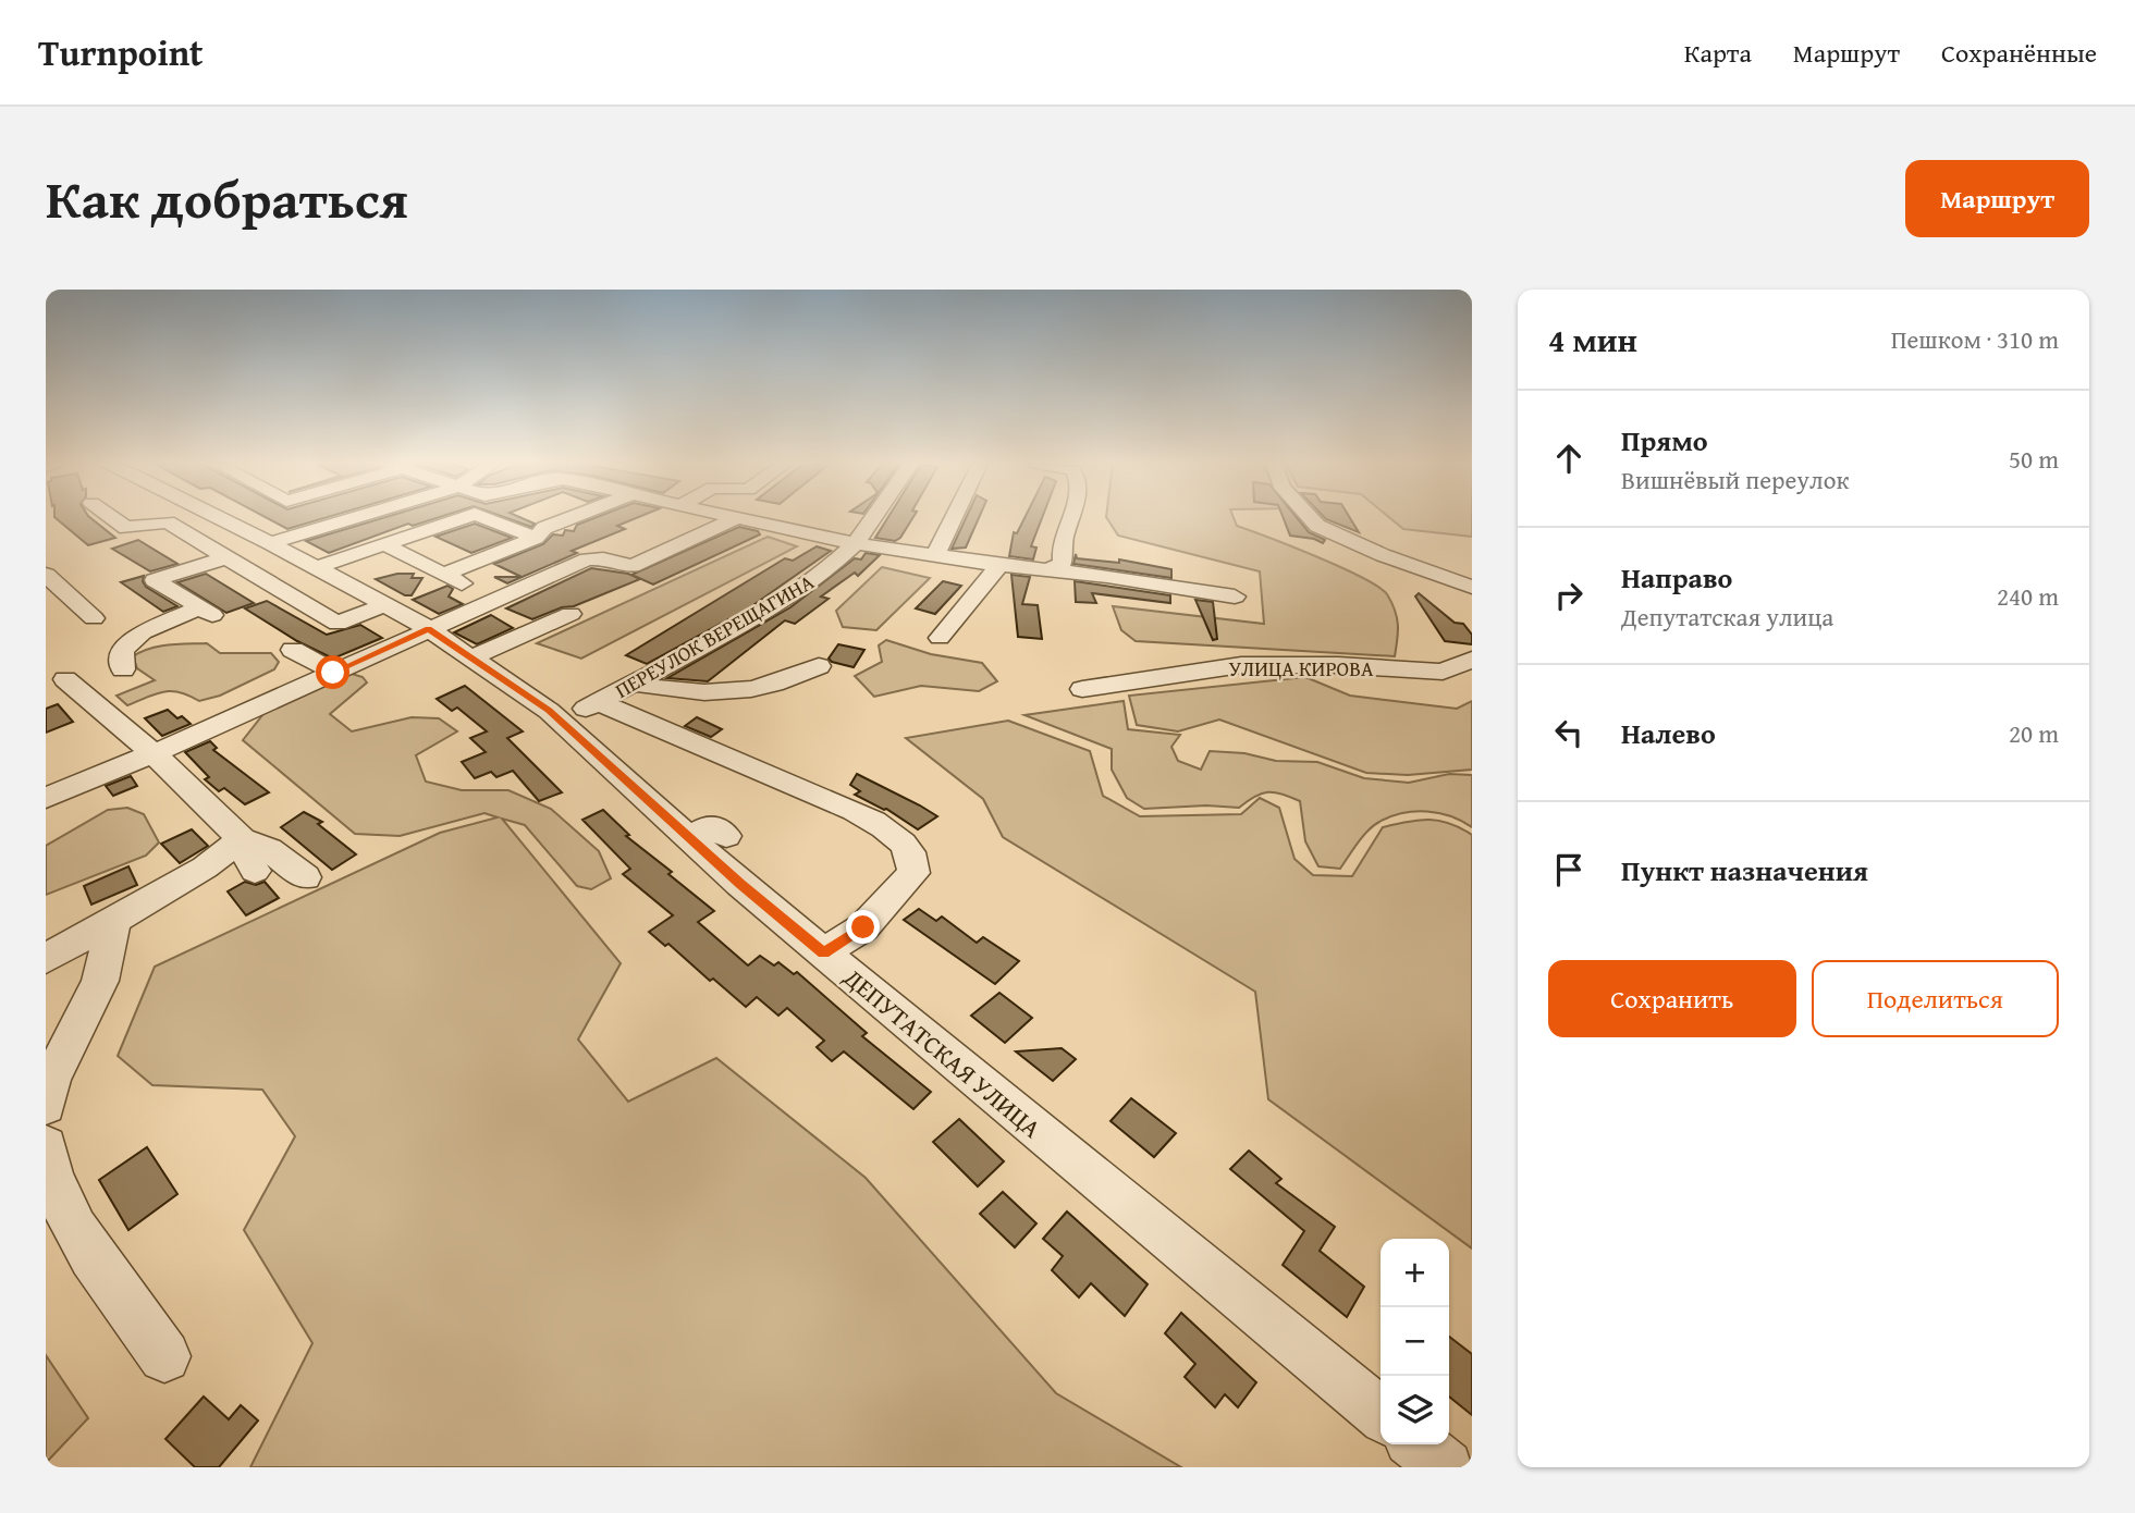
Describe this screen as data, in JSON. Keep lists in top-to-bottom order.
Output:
{
  "streets": {
    "street": ["ПЕРЕУЛОК ВЕРЕЩАГИНА", "УЛИЦА КИРОВА", "ДЕПУТАТСКАЯ УЛИЦА"]
  },
  "crossings": [
    ["ПЕРЕУЛОК ВЕРЕЩАГИНА", "ДЕПУТАТСКАЯ УЛИЦА"]
  ],
  "page": {
    "header": "Turnpoint",
    "nav": ["Карта", "Маршрут", "Сохранённые"],
    "title": "Как добраться",
    "buttons": [
      "Маршрут",
      ["Сохранить", "Поделиться"]
    ],
    "heading": ["4 мин", "Пешком · 310 m"],
    "list": [
      ["Прямо", "Вишнёвый переулок", "50 m"],
      ["Направо", "Депутатская улица", "240 m"],
      ["Налево", "20 m"],
      "Пункт назначения"
    ],
    "map_buttons": ["+", "−"]
  }
}
